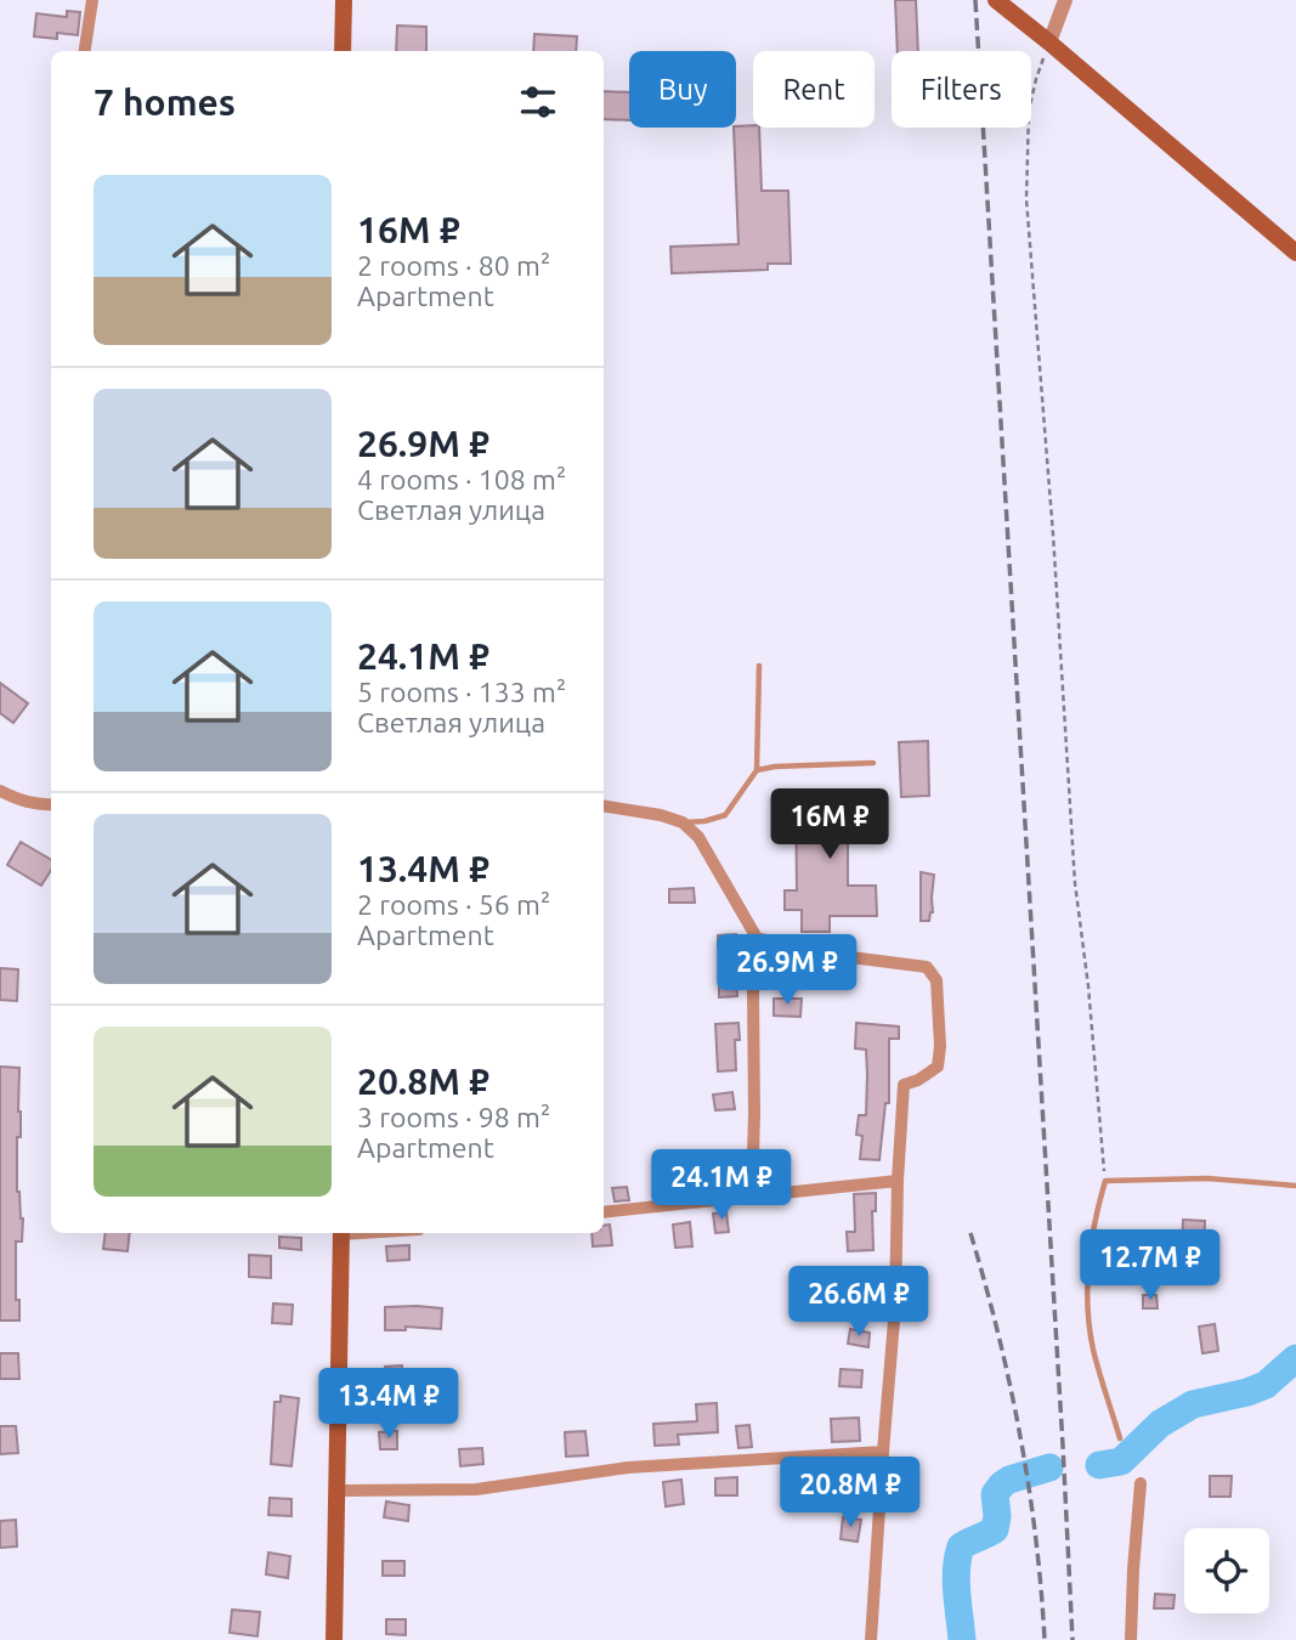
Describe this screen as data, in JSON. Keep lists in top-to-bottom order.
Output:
{
  "page": {
    "chip": ["Buy", "Rent", "Filters"],
    "heading": "7 homes",
    "list": [
      {
        "name": "16M ₽",
        "note": "2 rooms · 80 m² · Apartment"
      },
      {
        "name": "26.9M ₽",
        "note": "4 rooms · 108 m² · Светлая улица"
      },
      {
        "name": "24.1M ₽",
        "note": "5 rooms · 133 m² · Светлая улица"
      },
      {
        "name": "13.4M ₽",
        "note": "2 rooms · 56 m² · Apartment"
      },
      {
        "name": "20.8M ₽",
        "note": "3 rooms · 98 m² · Apartment"
      }
    ],
    "price": [
      "16M ₽",
      "26.9M ₽",
      "24.1M ₽",
      "12.7M ₽",
      "26.6M ₽",
      "13.4M ₽",
      "20.8M ₽"
    ]
  }
}
